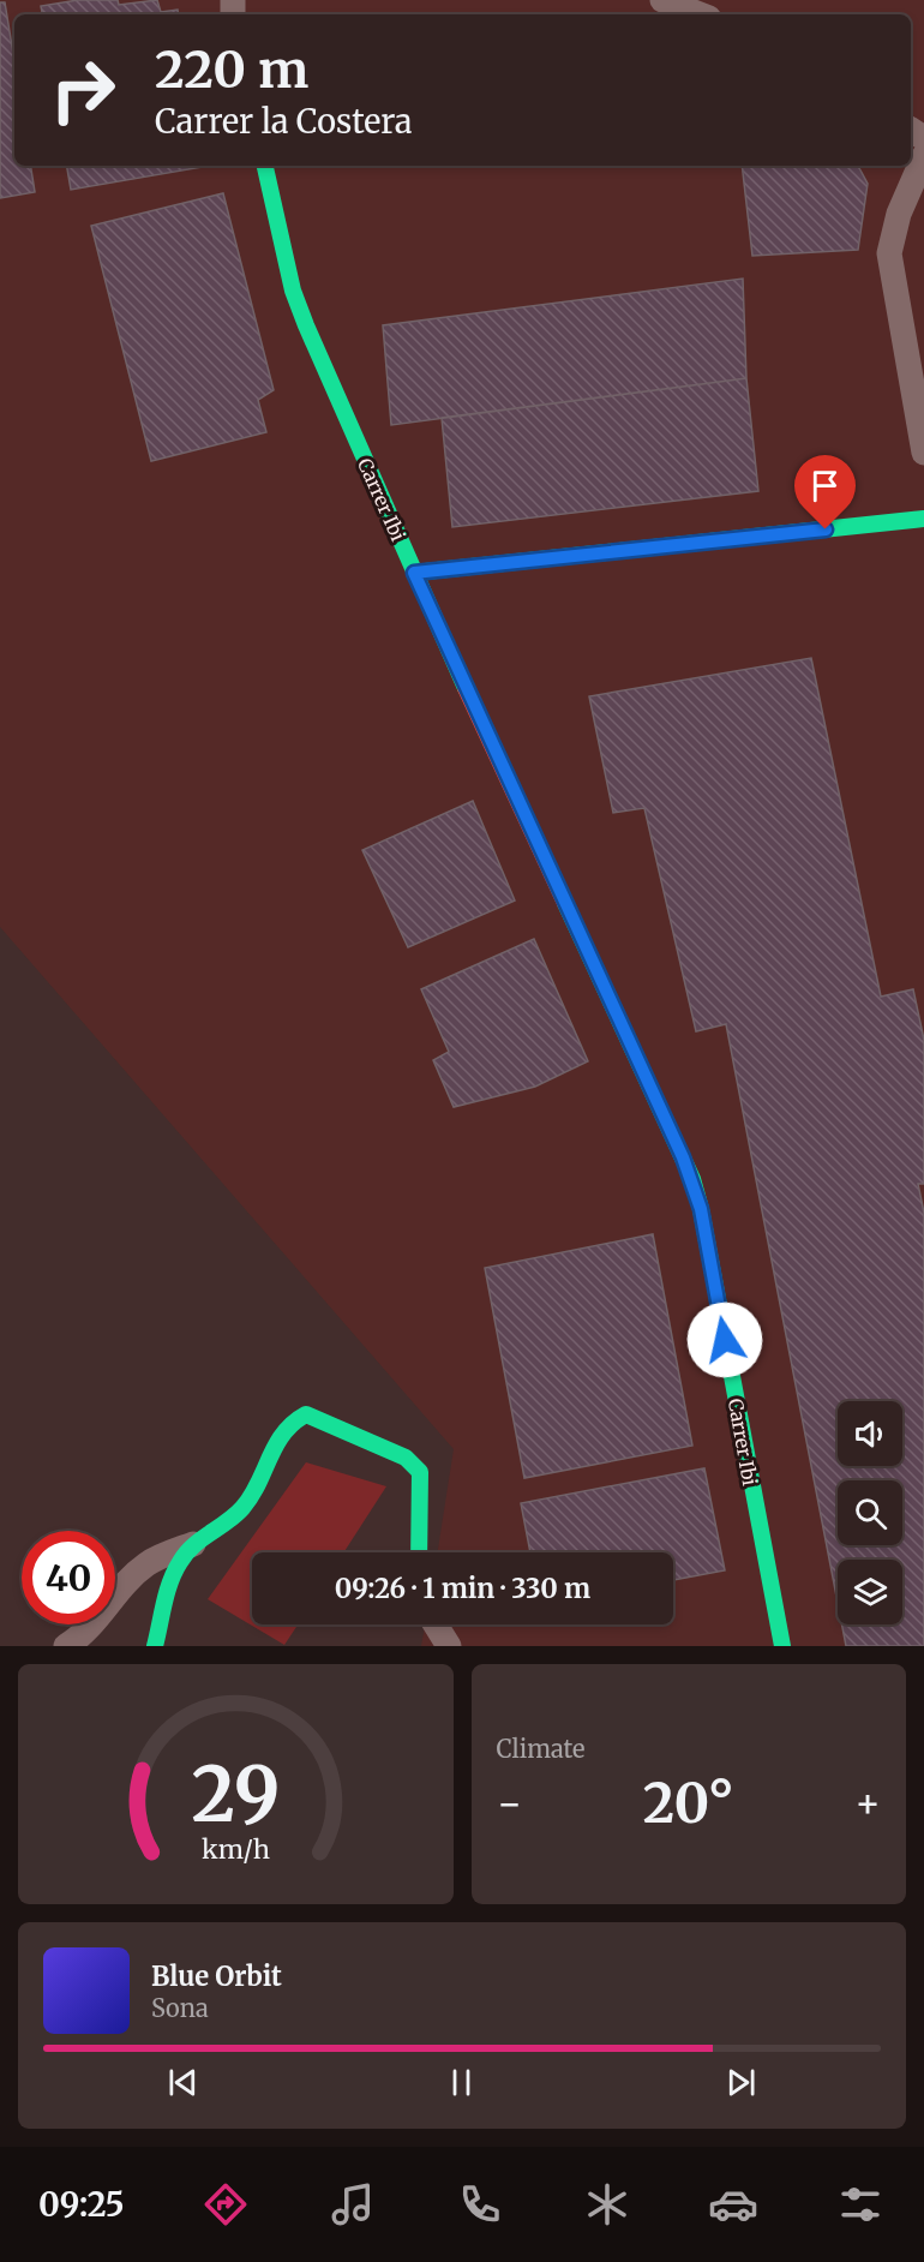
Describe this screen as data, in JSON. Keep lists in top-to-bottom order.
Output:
{
  "streets": {
    "street": ["Carrer Ibi"]
  },
  "page": {
    "turn": ["220 m", "Carrer la Costera"],
    "limit": "40",
    "trip": "09:26 · 1 min · 330 m",
    "tile": "Climate",
    "heat": ["−", "20°", "+"],
    "song": ["Blue Orbit", "Sona"],
    "tabs": "09:25",
    "gauge": ["29", "km/h"]
  }
}
